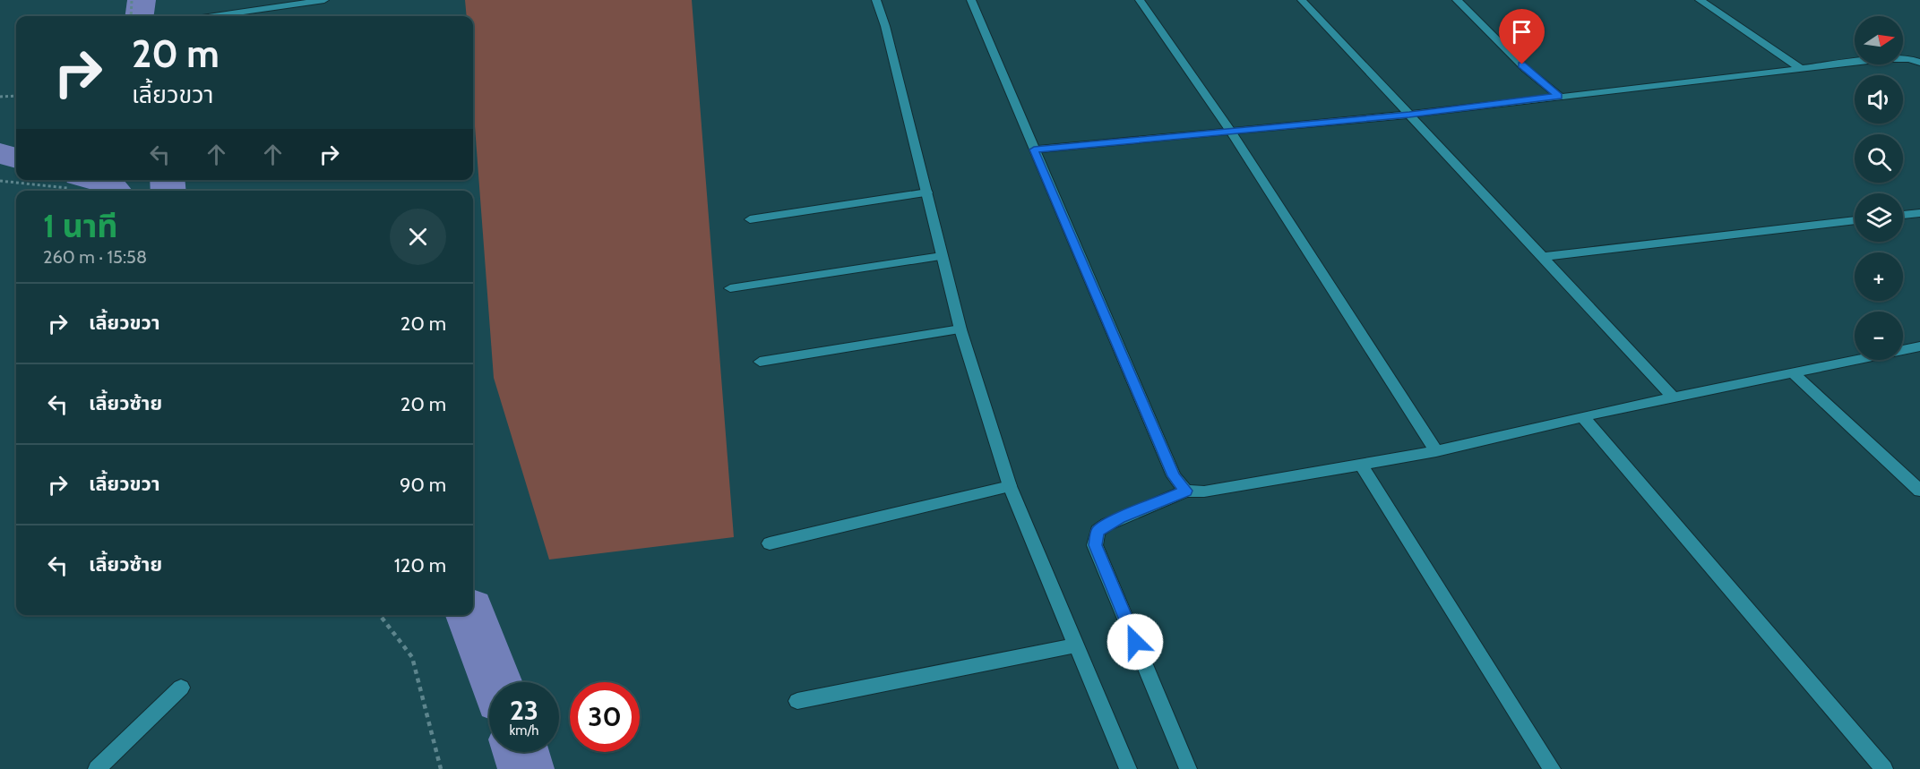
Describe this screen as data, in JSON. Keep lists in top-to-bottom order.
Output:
{
  "north": "right",
  "page": {
    "map_buttons": ["+", "−"],
    "turn": ["20 m", "เลี้ยวขวา"],
    "heading": ["1 นาที", "260 m · 15:58"],
    "list": [
      {
        "name": "เลี้ยวขวา",
        "value": "20 m"
      },
      {
        "name": "เลี้ยวซ้าย",
        "value": "20 m"
      },
      {
        "name": "เลี้ยวขวา",
        "value": "90 m"
      },
      {
        "name": "เลี้ยวซ้าย",
        "value": "120 m"
      }
    ],
    "speed": "23 km/h",
    "limit": "30"
  }
}
